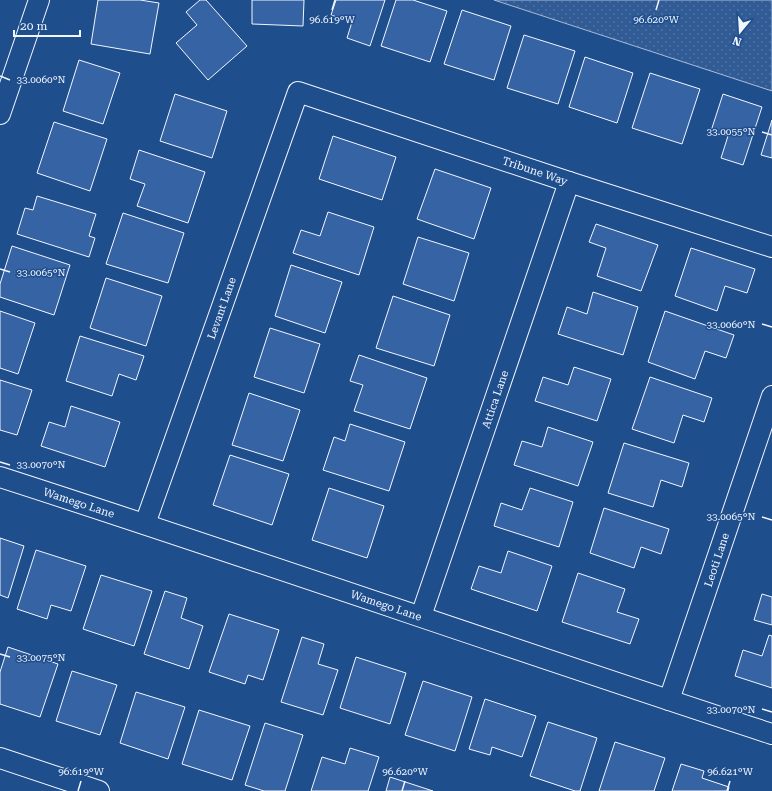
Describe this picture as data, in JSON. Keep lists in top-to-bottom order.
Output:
{
  "streets": {
    "street": [
      "Tribune Way",
      "Levant Lane",
      "Attica Lane",
      "Wamego Lane",
      "Leoti Lane"
    ]
  },
  "crossings": [
    ["Tribune Way", "Levant Lane"],
    ["Tribune Way", "Attica Lane"],
    ["Levant Lane", "Wamego Lane"],
    ["Attica Lane", "Wamego Lane"],
    ["Wamego Lane", "Leoti Lane"]
  ],
  "scale_bar": "20 m",
  "north": "bottom",
  "coordinates": [
    "96.619°W",
    "96.620°W",
    "33.0060°N",
    "33.0055°N",
    "33.0065°N",
    "33.0070°N",
    "33.0075°N",
    "96.621°W"
  ]
}
